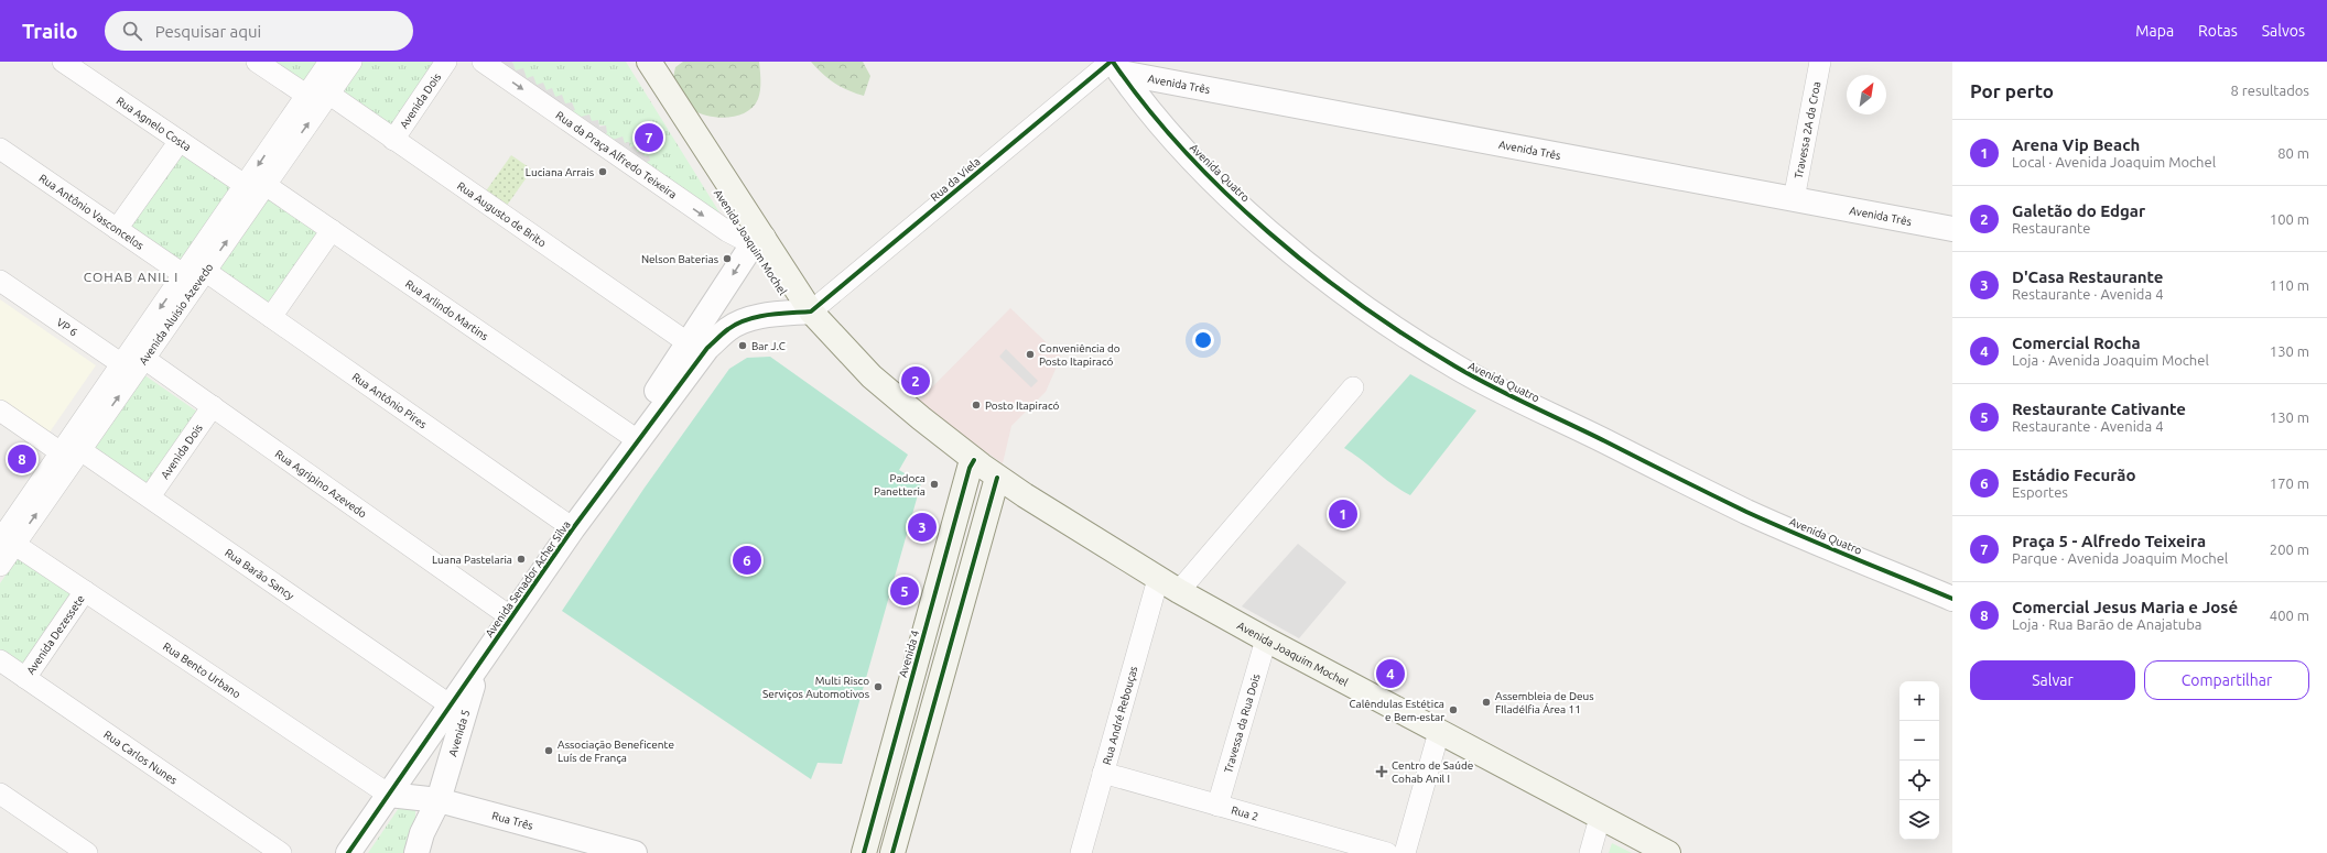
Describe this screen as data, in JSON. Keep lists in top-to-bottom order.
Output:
{
  "streets": {
    "main road": ["Avenida Joaquim Mochel", "Avenida 4"],
    "street": [
      "Avenida Três",
      "Avenida Dois",
      "Rua Agnelo Costa",
      "Travessa 2A da Croa",
      "Rua da Praça Alfredo Teixeira",
      "Avenida Quatro",
      "Rua da Viela",
      "Rua Antônio Vasconcelos",
      "Rua Augusto de Brito",
      "Rua Arlindo Martins",
      "Avenida Aluisio Azevedo",
      "VP 6",
      "Rua Antônio Pires",
      "Rua Agripino Azevedo",
      "Rua Barão Sancy",
      "Avenida Senador Acher Silva",
      "Avenida Dezessete",
      "Rua Bento Urbano",
      "Rua André Rebouças",
      "Travessa da Rua Dois",
      "Avenida 5",
      "Rua Carlos Nunes",
      "Rua 2",
      "Rua Três"
    ]
  },
  "crossings": [
    ["Avenida Três", "Travessa 2A da Croa"],
    ["Avenida Três", "Avenida Quatro"],
    ["Avenida Três", "Rua da Viela"],
    ["Avenida Dois", "Rua Augusto de Brito"],
    ["Avenida Dois", "Rua Agripino Azevedo"],
    ["Avenida Dois", "Rua Barão Sancy"],
    ["Rua Agnelo Costa", "Avenida Aluisio Azevedo"],
    ["Rua da Praça Alfredo Teixeira", "Avenida Joaquim Mochel"],
    ["Rua da Praça Alfredo Teixeira", "Avenida Senador Acher Silva"],
    ["Avenida Quatro", "Rua da Viela"],
    ["Rua da Viela", "Avenida Joaquim Mochel"],
    ["Rua da Viela", "Avenida Senador Acher Silva"],
    ["Rua Antônio Vasconcelos", "Avenida Aluisio Azevedo"],
    ["Rua Antônio Vasconcelos", "Rua Antônio Pires"],
    ["Rua Augusto de Brito", "Avenida Aluisio Azevedo"],
    ["Rua Augusto de Brito", "Avenida Senador Acher Silva"],
    ["Avenida Joaquim Mochel", "Avenida Senador Acher Silva"],
    ["Avenida Joaquim Mochel", "Avenida 4"],
    ["Avenida Joaquim Mochel", "Rua André Rebouças"],
    ["Avenida Joaquim Mochel", "Travessa da Rua Dois"],
    ["Rua Arlindo Martins", "Avenida Aluisio Azevedo"],
    ["Rua Arlindo Martins", "Avenida Senador Acher Silva"],
    ["Avenida Aluisio Azevedo", "VP 6"],
    ["Avenida Aluisio Azevedo", "Rua Antônio Pires"],
    ["Avenida Aluisio Azevedo", "Rua Agripino Azevedo"],
    ["Avenida Aluisio Azevedo", "Rua Barão Sancy"],
    ["Avenida Aluisio Azevedo", "Rua Bento Urbano"],
    ["VP 6", "Rua Agripino Azevedo"],
    ["Rua Antônio Pires", "Avenida Senador Acher Silva"],
    ["Rua Agripino Azevedo", "Avenida Senador Acher Silva"],
    ["Rua Barão Sancy", "Avenida Senador Acher Silva"],
    ["Avenida Senador Acher Silva", "Rua Bento Urbano"],
    ["Avenida Senador Acher Silva", "Avenida 5"],
    ["Avenida Senador Acher Silva", "Rua Três"],
    ["Avenida Dezessete", "Rua Bento Urbano"],
    ["Avenida Dezessete", "Rua Carlos Nunes"],
    ["Rua Bento Urbano", "Rua Três"],
    ["Rua André Rebouças", "Rua 2"],
    ["Travessa da Rua Dois", "Rua 2"],
    ["Avenida 5", "Rua Três"]
  ],
  "one_way": ["Rua da Praça Alfredo Teixeira"],
  "districts": ["COHAB ANIL I"],
  "places": {
    "other": [
      "Luciana Arrais",
      "Nelson Baterias",
      "Bar J.C",
      "Conveniência do Posto Itapiracó",
      "Posto Itapiracó",
      "Padoca Panetteria",
      "Luana Pastelaria",
      "Multi Risco Serviços Automotivos",
      "Assembleia de Deus FIladélfia Área 11",
      "Calêndulas Estética e Bem-estar",
      "Associação Beneficente Luís de França"
    ],
    "health": ["Centro de Saúde Cohab Anil I"]
  },
  "north": "top right",
  "page": {
    "header": "Trailo",
    "search": "Pesquisar aqui",
    "nav": ["Mapa", "Rotas", "Salvos"],
    "heading": ["Por perto", "8 resultados"],
    "list": [
      {
        "mark": "1",
        "name": "Arena Vip Beach",
        "note": "Local · Avenida Joaquim Mochel",
        "value": "80 m"
      },
      {
        "mark": "2",
        "name": "Galetão do Edgar",
        "note": "Restaurante",
        "value": "100 m"
      },
      {
        "mark": "3",
        "name": "D'Casa Restaurante",
        "note": "Restaurante · Avenida 4",
        "value": "110 m"
      },
      {
        "mark": "4",
        "name": "Comercial Rocha",
        "note": "Loja · Avenida Joaquim Mochel",
        "value": "130 m"
      },
      {
        "mark": "5",
        "name": "Restaurante Cativante",
        "note": "Restaurante · Avenida 4",
        "value": "130 m"
      },
      {
        "mark": "6",
        "name": "Estádio Fecurão",
        "note": "Esportes",
        "value": "170 m"
      },
      {
        "mark": "7",
        "name": "Praça 5 - Alfredo Teixeira",
        "note": "Parque · Avenida Joaquim Mochel",
        "value": "200 m"
      },
      {
        "mark": "8",
        "name": "Comercial Jesus Maria e José",
        "note": "Loja · Rua Barão de Anajatuba",
        "value": "400 m"
      }
    ],
    "pins": [
      "7",
      "2",
      "8",
      "1",
      "3",
      "6",
      "5",
      "4"
    ],
    "buttons": ["Salvar", "Compartilhar"],
    "map_buttons": ["+", "−"]
  }
}
